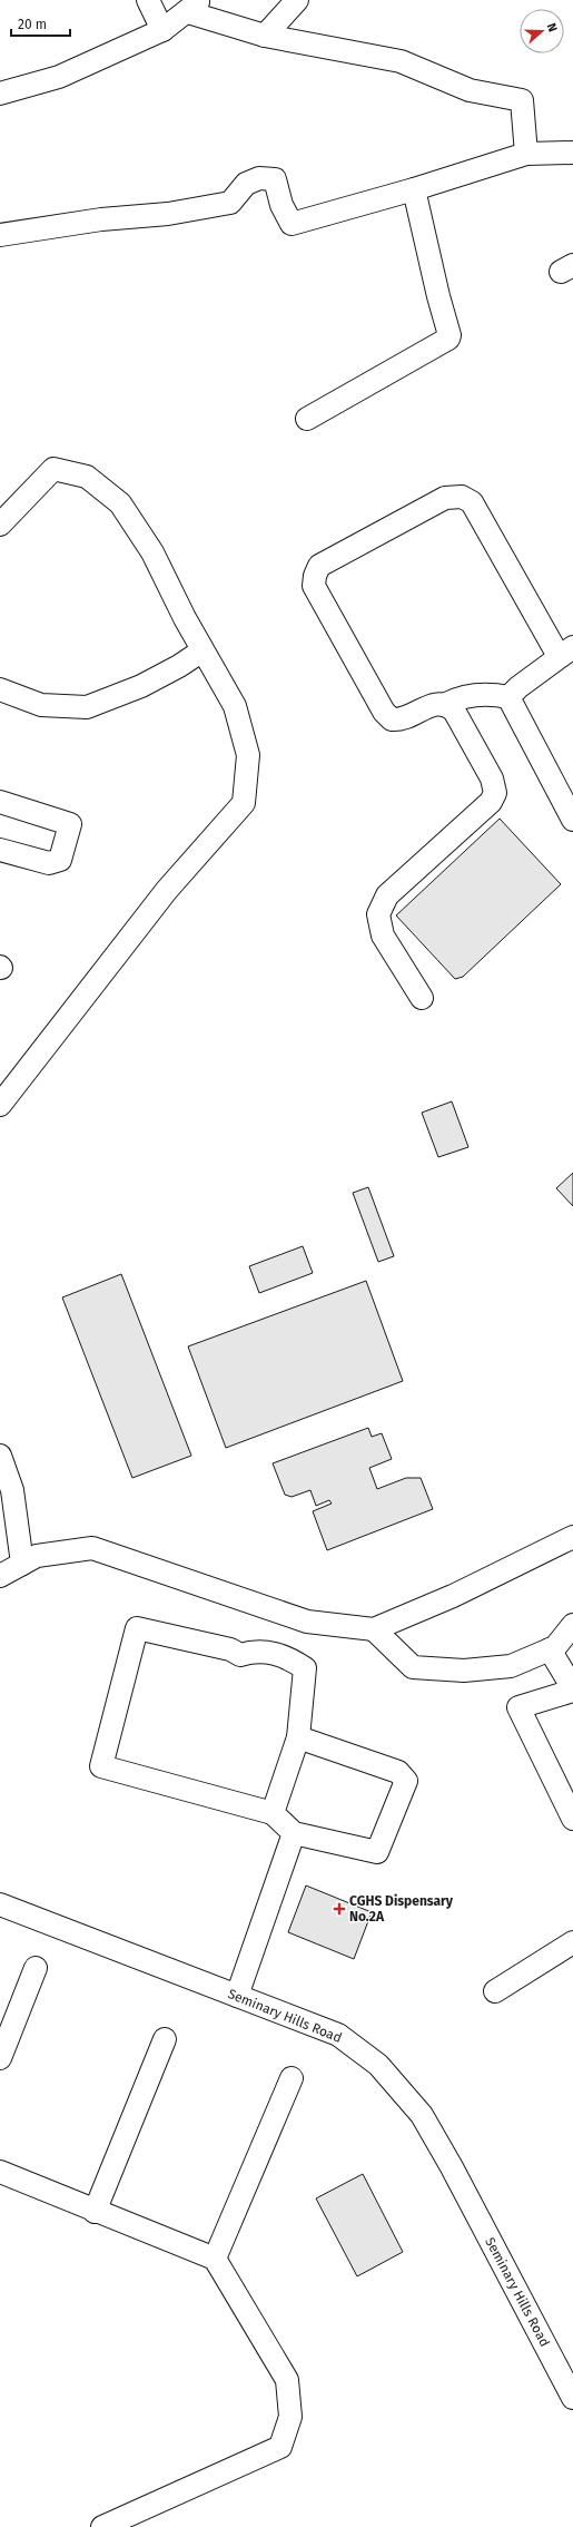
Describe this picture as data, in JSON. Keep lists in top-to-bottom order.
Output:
{
  "streets": {
    "street": ["Seminary Hills Road"]
  },
  "places": {
    "health": ["CGHS Dispensary No.2A"]
  },
  "scale_bar": "20 m",
  "north": "right"
}
